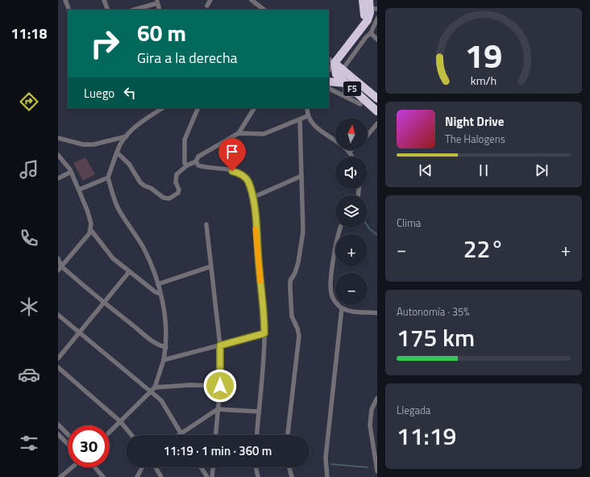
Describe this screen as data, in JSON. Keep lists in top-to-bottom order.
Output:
{
  "streets": {
    "highway": ["F5"]
  },
  "north": "top",
  "page": {
    "tabs": "11:18",
    "turn": ["60 m", "Gira a la derecha"],
    "then": "Luego",
    "song": ["Night Drive", "The Halogens"],
    "map_buttons": ["+", "−"],
    "tile": [
      "Clima",
      ["Autonomía · 35%", "175 km"],
      ["Llegada", "11:19"]
    ],
    "heat": ["−", "22°", "+"],
    "limit": "30",
    "trip": "11:19 · 1 min · 360 m",
    "gauge": ["19", "km/h"]
  }
}
